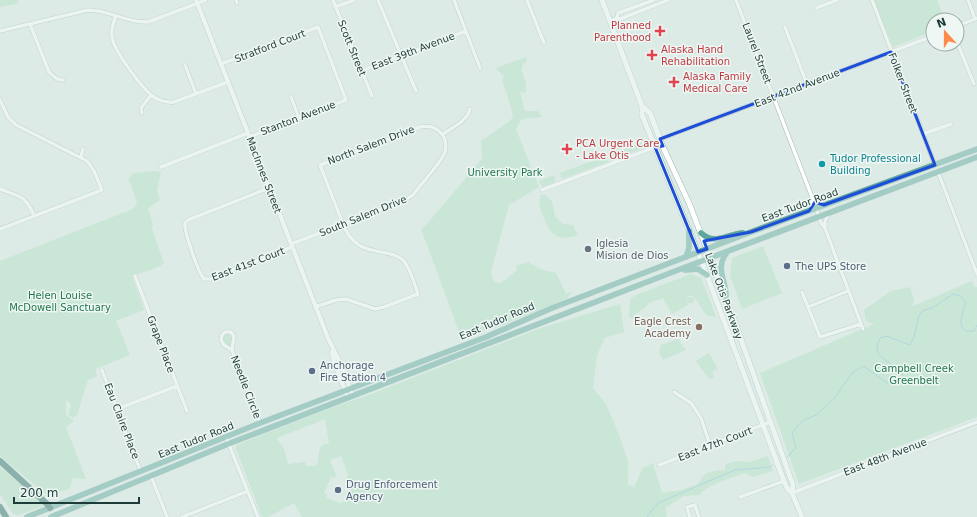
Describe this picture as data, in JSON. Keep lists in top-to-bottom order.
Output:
{
  "streets": {
    "main road": ["East Tudor Road", "Lake Otis Parkway"],
    "street": [
      "Stratford Court",
      "Scott Street",
      "East 39th Avenue",
      "Laurel Street",
      "Folker Street",
      "East 42nd Avenue",
      "Stanton Avenue",
      "North Salem Drive",
      "MacInnes Street",
      "South Salem Drive",
      "East 41st Court",
      "Grape Place",
      "Needle Circle",
      "Eau Claire Place",
      "East 47th Court",
      "East 48th Avenue"
    ]
  },
  "crossings": [
    ["Stratford Court", "Stanton Avenue"],
    ["Stratford Court", "MacInnes Street"],
    ["Scott Street", "East 39th Avenue"],
    ["Laurel Street", "East 42nd Avenue"],
    ["Folker Street", "East 42nd Avenue"],
    ["Folker Street", "East Tudor Road"],
    ["East 42nd Avenue", "Lake Otis Parkway"],
    ["Stanton Avenue", "MacInnes Street"],
    ["North Salem Drive", "South Salem Drive"],
    ["MacInnes Street", "East Tudor Road"],
    ["MacInnes Street", "South Salem Drive"],
    ["MacInnes Street", "East 41st Court"],
    ["East Tudor Road", "Lake Otis Parkway"],
    ["East Tudor Road", "Needle Circle"],
    ["East Tudor Road", "Eau Claire Place"],
    ["South Salem Drive", "East 41st Court"],
    ["Lake Otis Parkway", "East 47th Court"],
    ["Lake Otis Parkway", "East 48th Avenue"]
  ],
  "parks": ["University Park", "Helen Louise McDowell Sanctuary", "Campbell Creek Greenbelt"],
  "places": {
    "health": [
      "Planned Parenthood",
      "Alaska Hand Rehabilitation",
      "Alaska Family Medical Care",
      "PCA Urgent Care - Lake Otis"
    ],
    "other": [
      "Tudor Professional Building",
      "Iglesia Mision de Dios",
      "The UPS Store",
      "Eagle Crest Academy",
      "Anchorage Fire Station 4",
      "Drug Enforcement Agency"
    ]
  },
  "scale_bar": "200 m",
  "north": "top"
}
